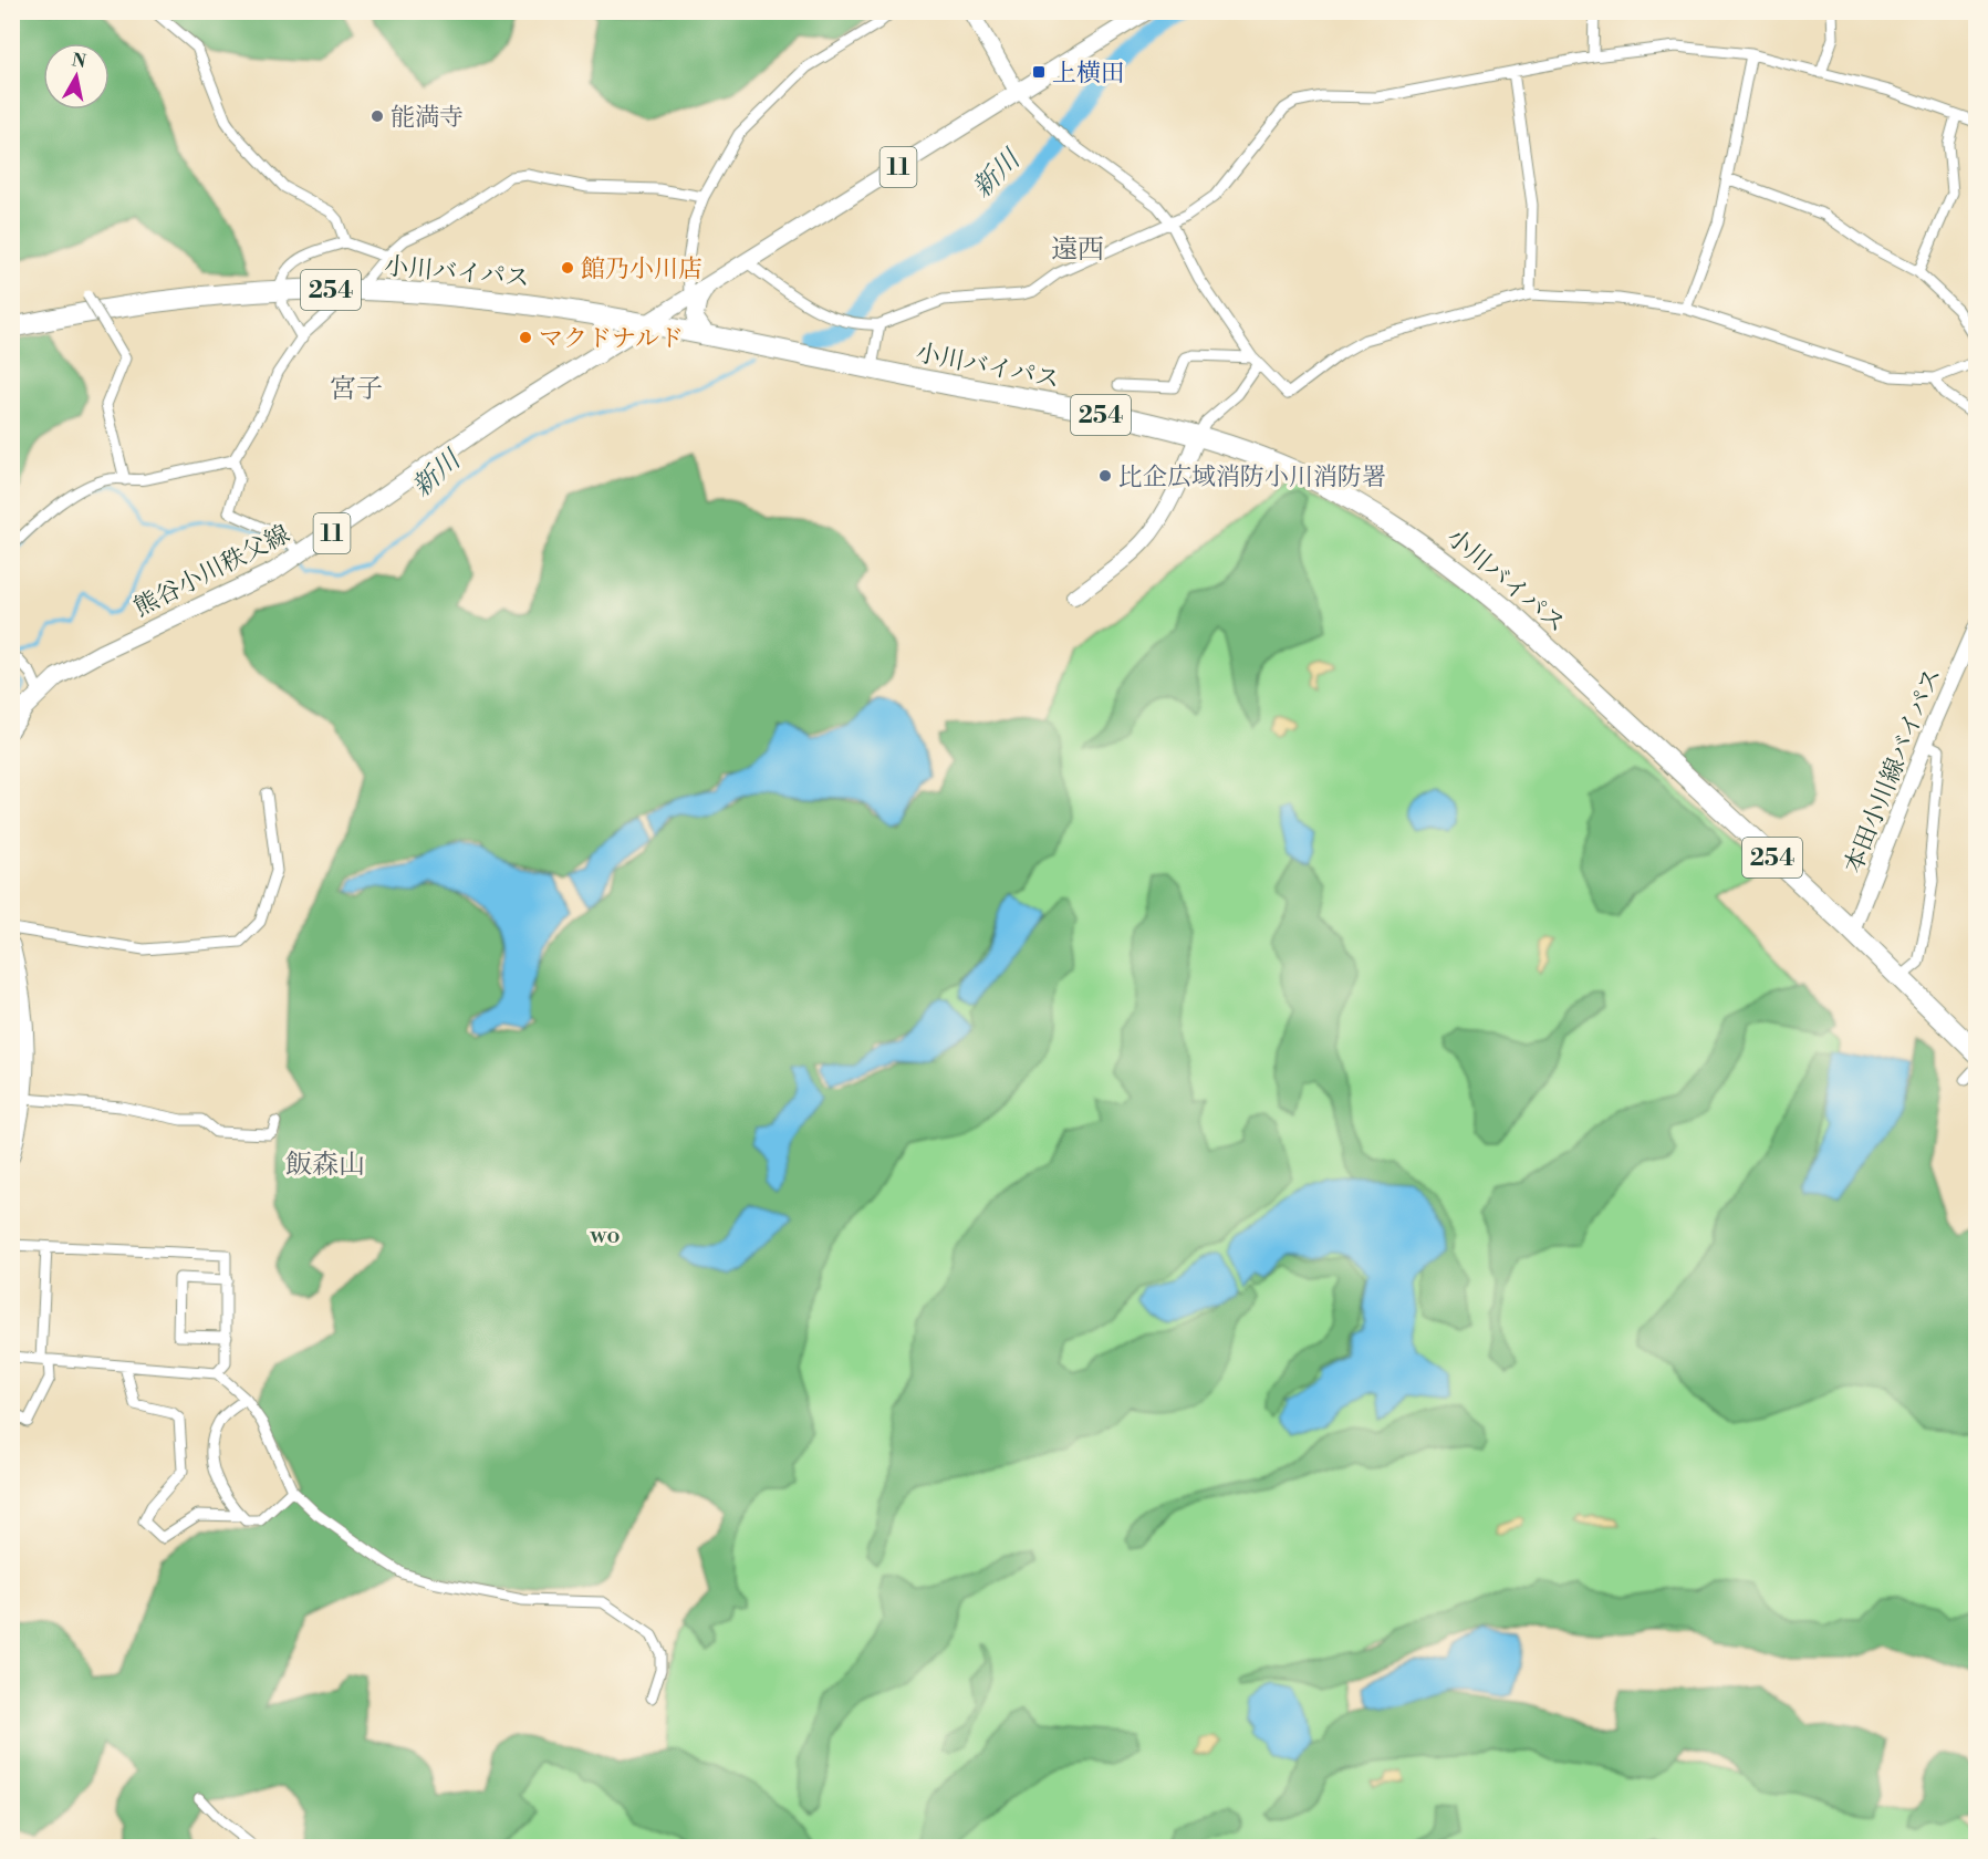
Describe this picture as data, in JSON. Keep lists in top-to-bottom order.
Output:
{
  "streets": {
    "highway": ["小川バイパス", "254"],
    "main road": ["11", "熊谷小川秩父線", "本田小川線バイパス"]
  },
  "crossings": [
    ["小川バイパス", "熊谷小川秩父線"],
    ["小川バイパス", "本田小川線バイパス"]
  ],
  "districts": ["遠西", "宮子", "飯森山"],
  "water": ["新川"],
  "parks": ["wo"],
  "places": {
    "transit": ["上横田"],
    "other": [
      "能満寺",
      "館乃小川店",
      "マクドナルド",
      "比企広域消防小川消防署"
    ]
  },
  "north": "top"
}
